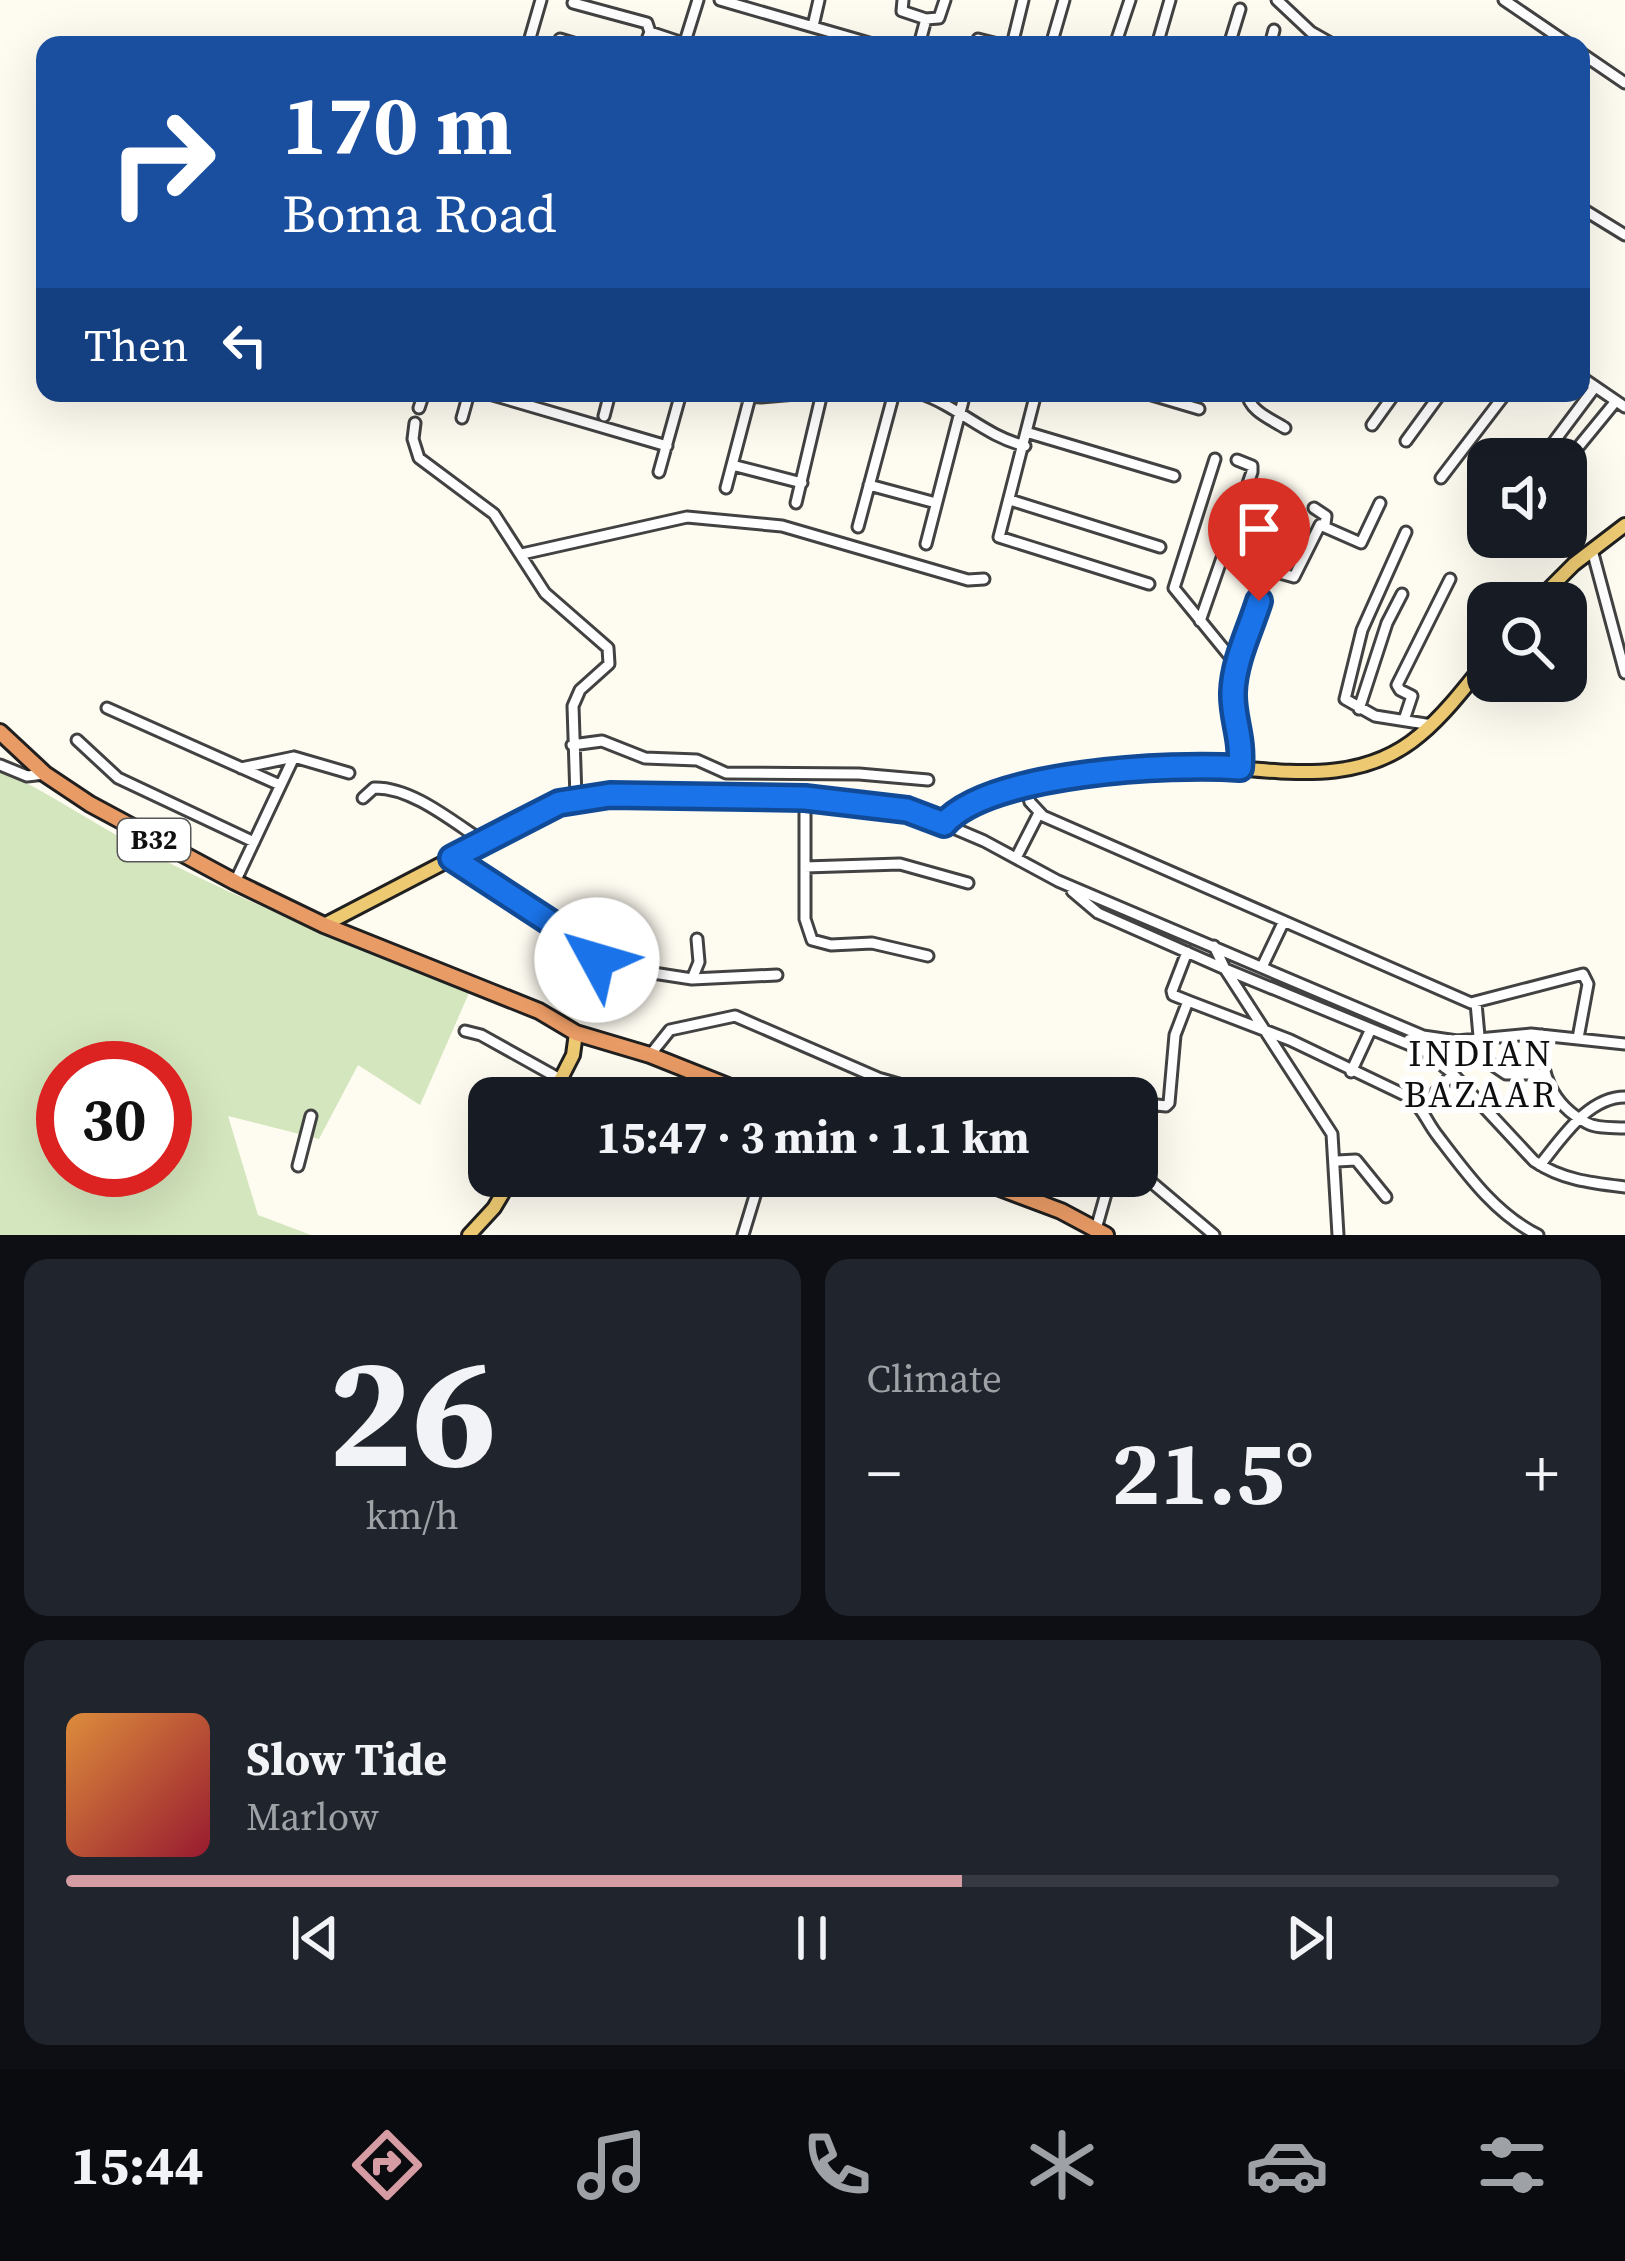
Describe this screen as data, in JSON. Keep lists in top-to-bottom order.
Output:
{
  "streets": {
    "highway": ["B32"]
  },
  "districts": ["INDIAN BAZAAR"],
  "page": {
    "turn": ["170 m", "Boma Road"],
    "then": "Then",
    "limit": "30",
    "trip": "15:47 · 3 min · 1.1 km",
    "tile": [
      ["26", "km/h"],
      "Climate"
    ],
    "heat": ["−", "21.5°", "+"],
    "song": ["Slow Tide", "Marlow"],
    "tabs": "15:44"
  }
}
